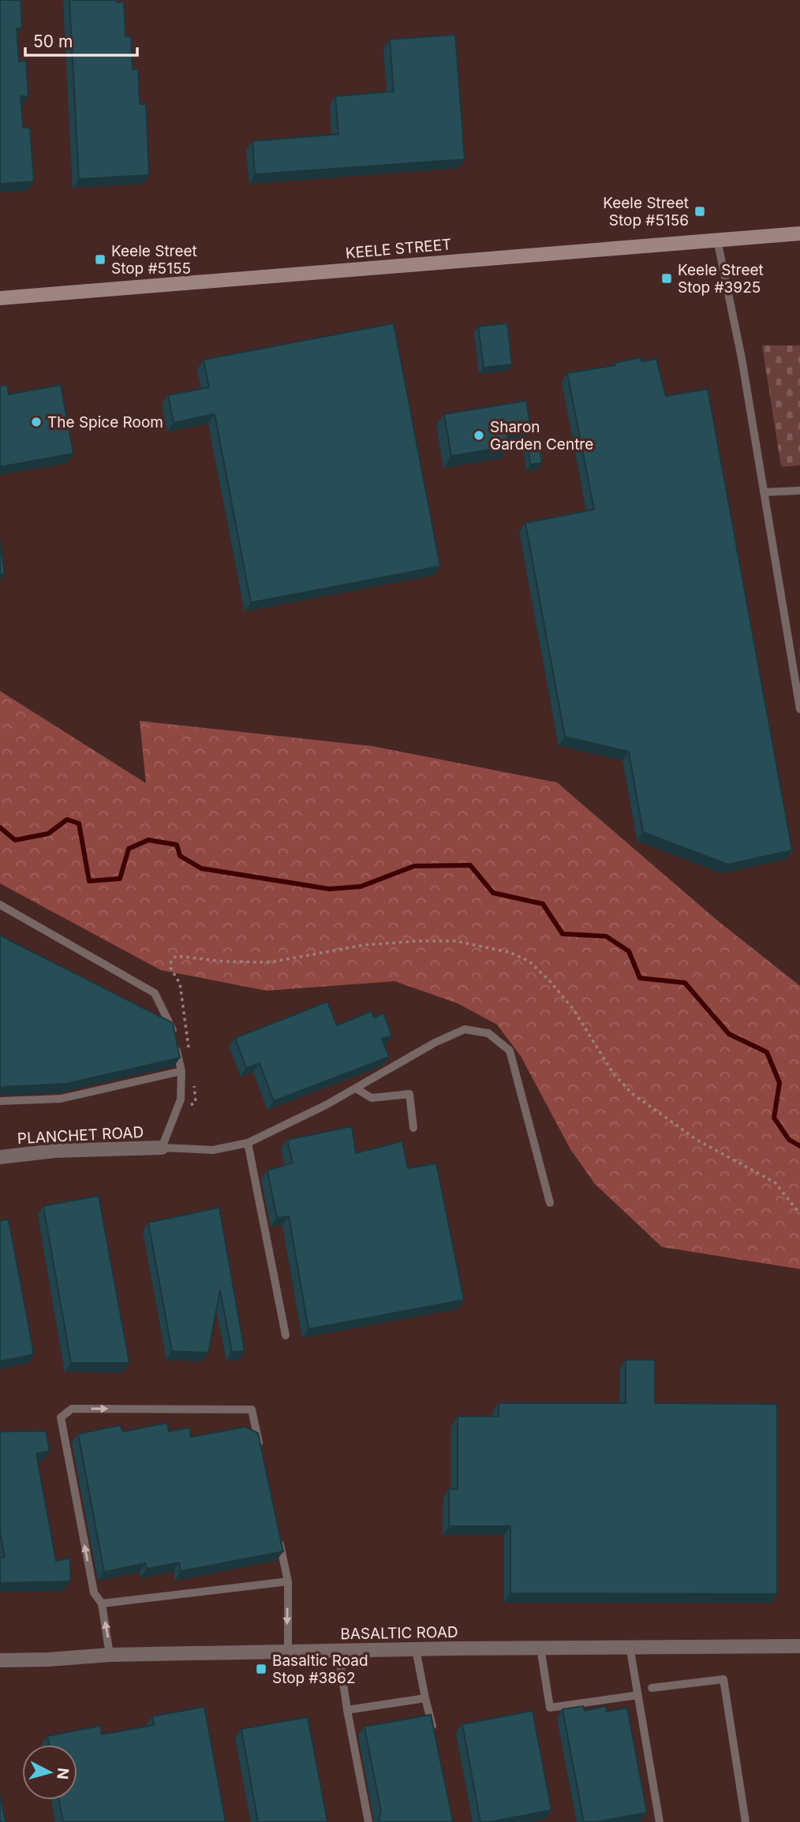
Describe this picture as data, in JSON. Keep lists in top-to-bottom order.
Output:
{
  "streets": {
    "main road": ["KEELE STREET"],
    "street": ["PLANCHET ROAD", "BASALTIC ROAD"]
  },
  "places": {
    "transit": [
      "Keele Street Stop #5156",
      "Keele Street Stop #5155",
      "Keele Street Stop #3925",
      "Basaltic Road Stop #3862"
    ],
    "other": ["The Spice Room", "Sharon Garden Centre"]
  },
  "scale_bar": "50 m",
  "north": "right"
}
